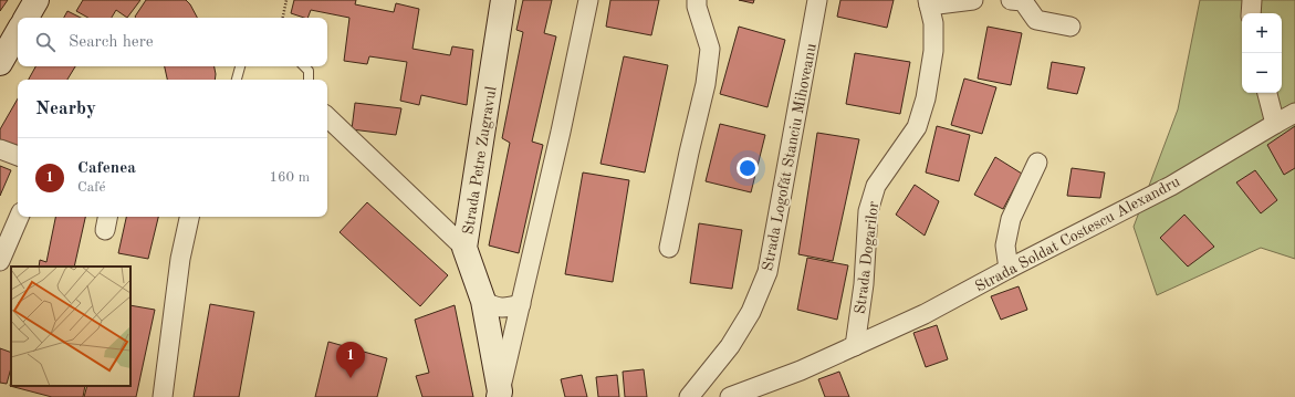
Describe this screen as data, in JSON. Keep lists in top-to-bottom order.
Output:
{
  "streets": {
    "street": [
      "Strada Logofăt Stanciu Mihoveanu",
      "Strada Petre Zugravul",
      "Strada Soldat Costescu Alexandru",
      "Strada Dogarilor"
    ]
  },
  "crossings": [
    ["Strada Soldat Costescu Alexandru", "Strada Dogarilor"]
  ],
  "page": {
    "map_buttons": ["+", "−"],
    "search": "Search here",
    "heading": "Nearby",
    "list": [
      {
        "mark": "1",
        "name": "Cafenea",
        "note": "Café",
        "value": "160 m"
      }
    ],
    "pins": "1"
  }
}
